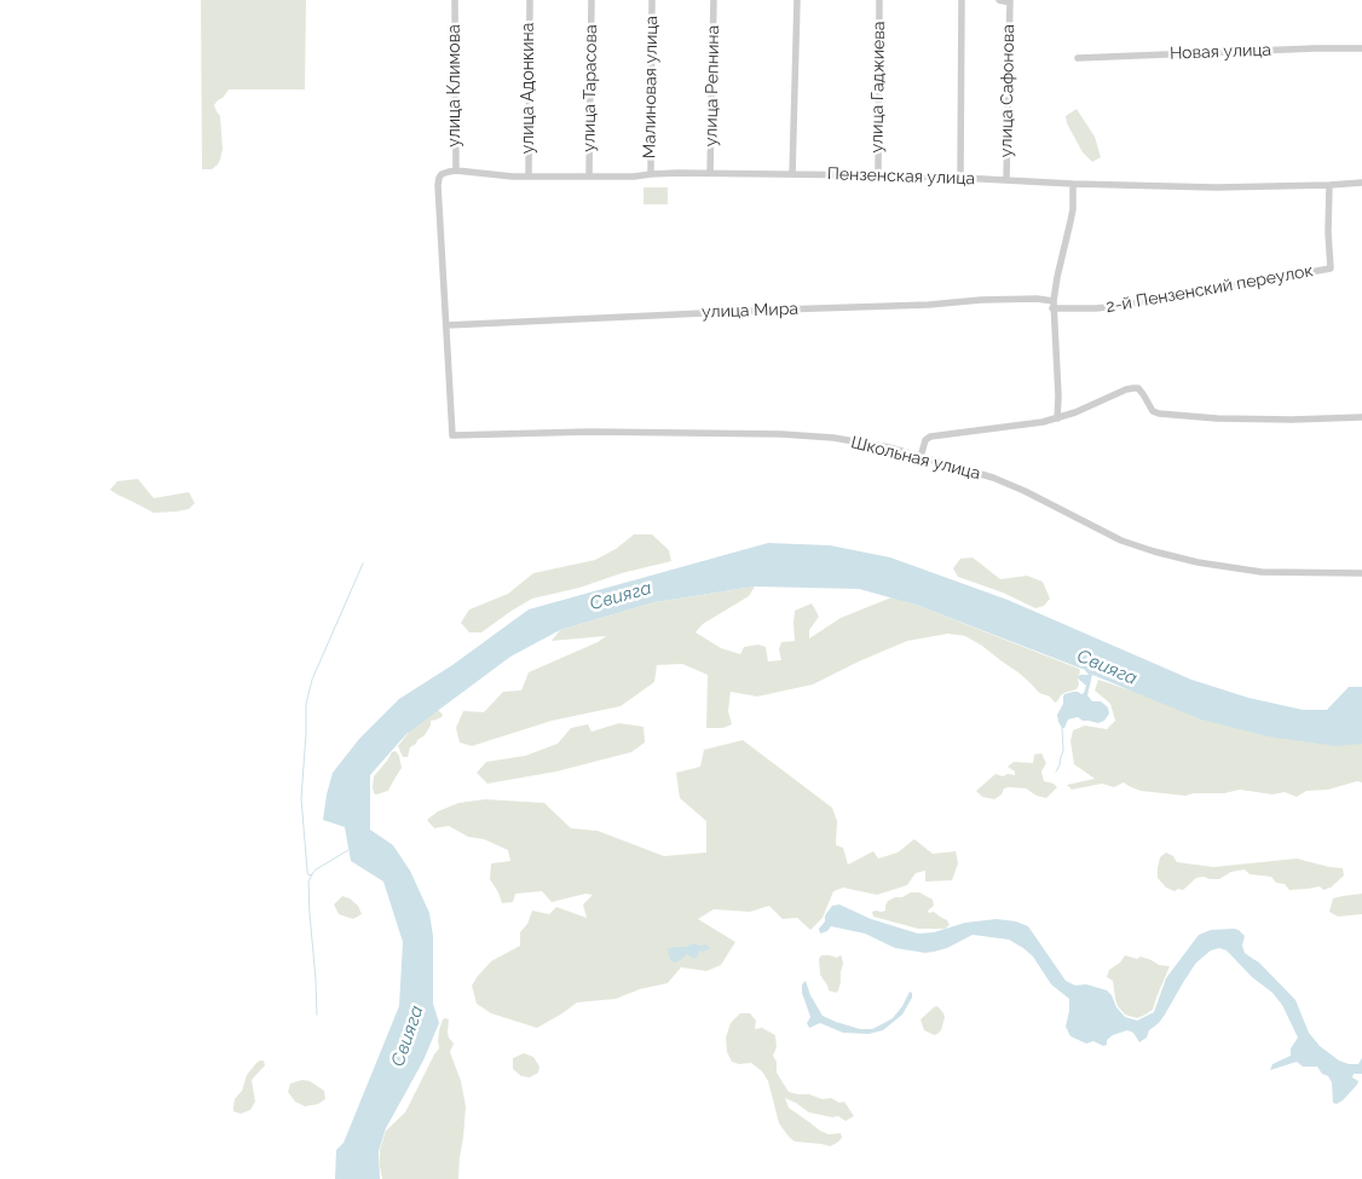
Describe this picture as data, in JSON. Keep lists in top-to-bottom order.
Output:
{
  "streets": {
    "street": [
      "Новая улица",
      "улица Климова",
      "улица Репнина",
      "Малиновая улица",
      "улица Гаджиева",
      "улица Адонкина",
      "улица Тарасова",
      "улица Сафонова",
      "Пензенская улица",
      "2-й Пензенский переулок",
      "улица Мира",
      "Школьная улица"
    ]
  },
  "crossings": [
    ["улица Климова", "Пензенская улица"],
    ["улица Репнина", "Пензенская улица"],
    ["Малиновая улица", "Пензенская улица"],
    ["улица Гаджиева", "Пензенская улица"],
    ["улица Адонкина", "Пензенская улица"],
    ["улица Тарасова", "Пензенская улица"],
    ["улица Сафонова", "Пензенская улица"],
    ["Пензенская улица", "2-й Пензенский переулок"],
    ["Пензенская улица", "улица Мира"],
    ["Пензенская улица", "Школьная улица"],
    ["2-й Пензенский переулок", "улица Мира"],
    ["улица Мира", "Школьная улица"]
  ],
  "water": ["Свияга"]
}
